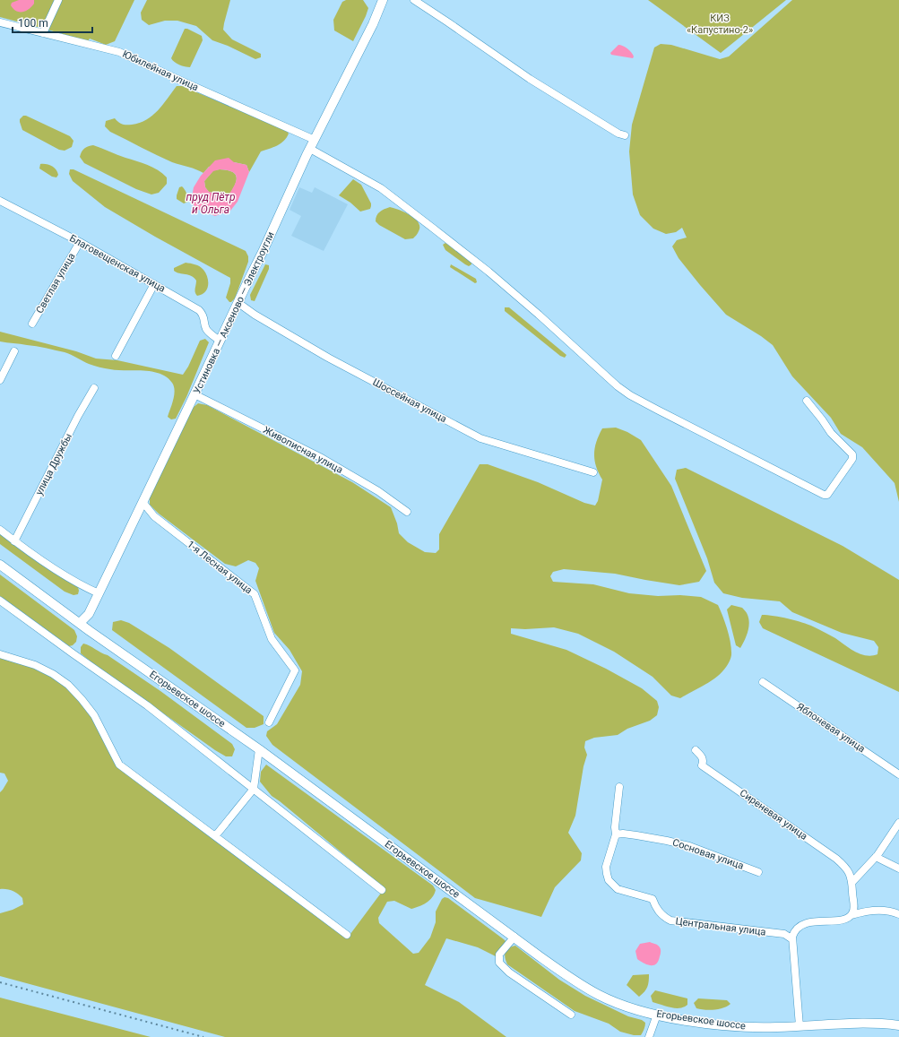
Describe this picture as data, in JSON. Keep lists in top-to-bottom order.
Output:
{
  "streets": {
    "main road": ["Устиновка — Аксеново — Электроугли", "Егорьевское шоссе"],
    "street": [
      "Юбилейная улица",
      "Благовещенская улица",
      "Светлая улица",
      "Шоссейная улица",
      "Живописная улица",
      "улица Дружбы",
      "1-я Лесная улица",
      "Яблоневая улица",
      "Сиреневая улица",
      "Сосновая улица",
      "Центральная улица"
    ]
  },
  "crossings": [
    ["Юбилейная улица", "Устиновка — Аксеново — Электроугли"],
    ["Благовещенская улица", "Светлая улица"],
    ["Благовещенская улица", "Устиновка — Аксеново — Электроугли"],
    ["Устиновка — Аксеново — Электроугли", "Шоссейная улица"],
    ["Устиновка — Аксеново — Электроугли", "Живописная улица"],
    ["Устиновка — Аксеново — Электроугли", "1-я Лесная улица"],
    ["Устиновка — Аксеново — Электроугли", "Егорьевское шоссе"],
    ["Сосновая улица", "Центральная улица"]
  ],
  "water": ["пруд Пётр и Ольга"],
  "parks": ["КИЗ «Капустино-2»"],
  "scale_bar": "100 m"
}
